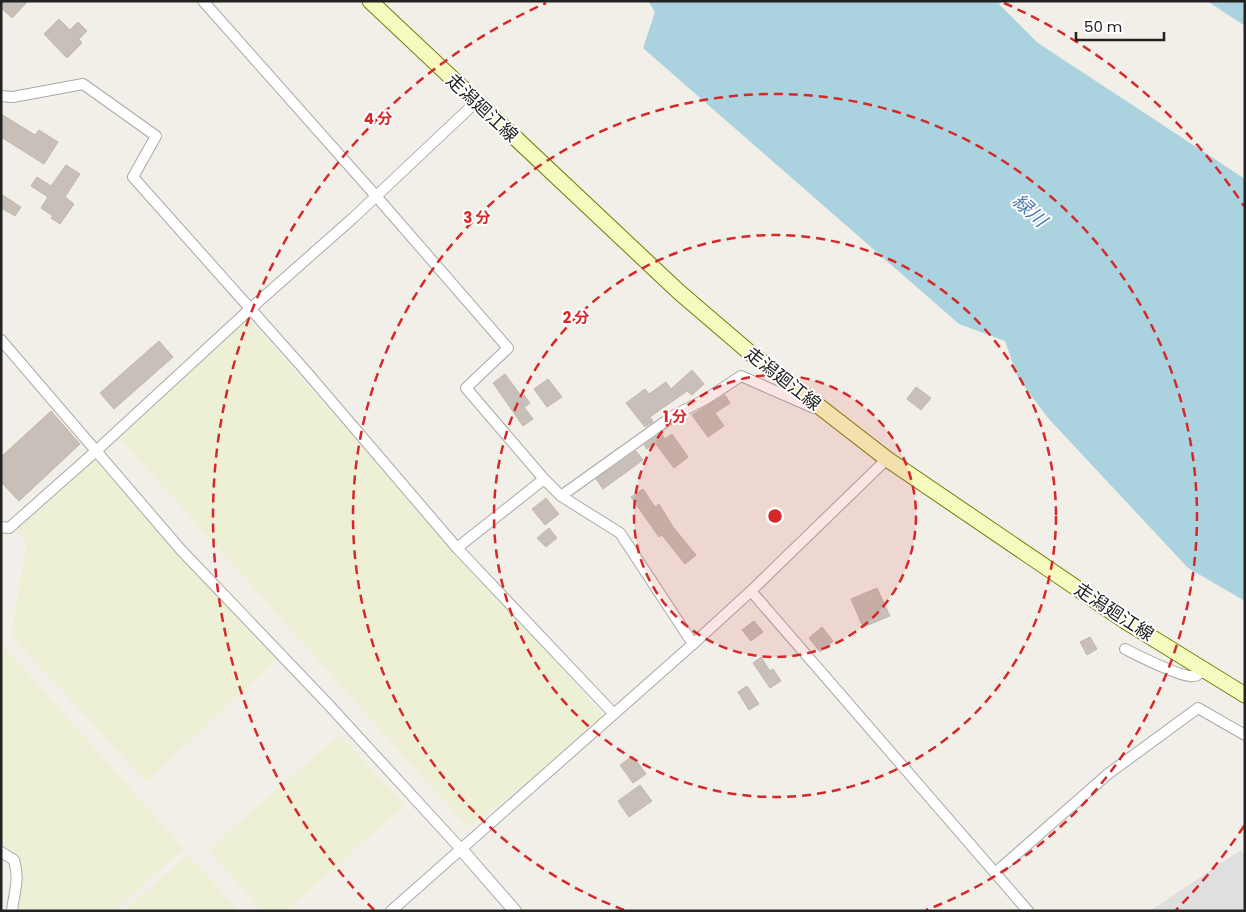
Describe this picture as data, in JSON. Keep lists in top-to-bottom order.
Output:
{
  "streets": {
    "main road": ["走潟廻江線"]
  },
  "water": ["緑川"],
  "scale_bar": "50 m",
  "rings": [
    "4 分",
    "3 分",
    "2 分",
    "1 分"
  ]
}
